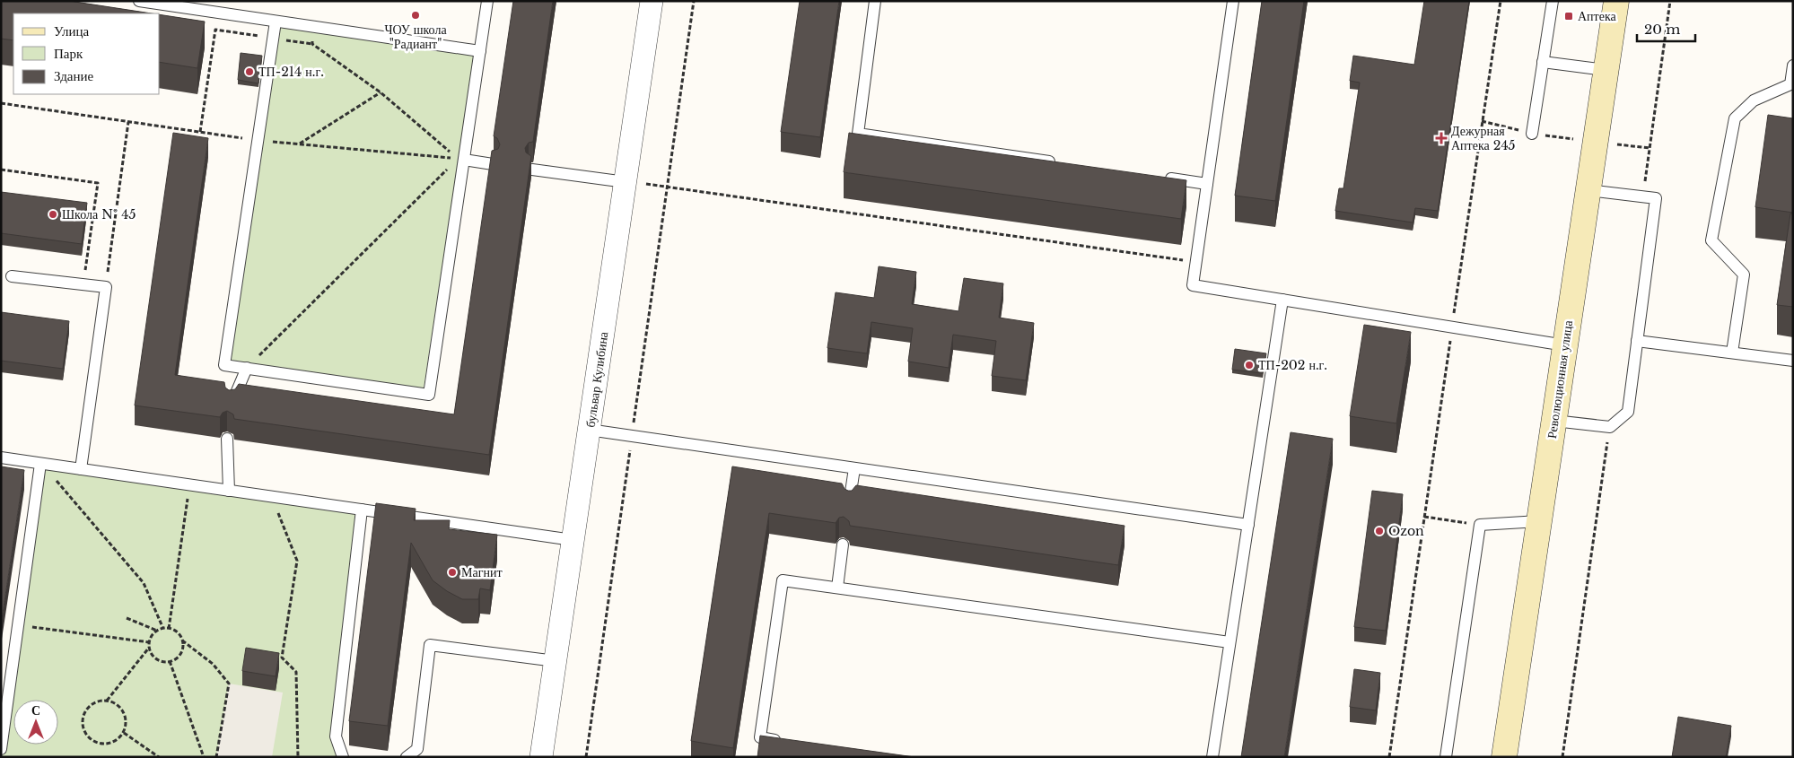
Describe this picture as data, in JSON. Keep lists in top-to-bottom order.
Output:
{
  "streets": {
    "main road": ["Революционная улица"],
    "street": ["бульвар Кулибина"]
  },
  "places": {
    "other": [
      "ЧОУ школа \"Радиант\"",
      "ТП-214 н.г.",
      "Школа № 45",
      "ТП-202 н.г.",
      "Ozon",
      "Магнит"
    ],
    "transit": ["Аптека"],
    "health": ["Дежурная Аптека 245"]
  },
  "legend": ["Улица", "Парк", "Здание"],
  "scale_bar": "20 m",
  "north": "top"
}
